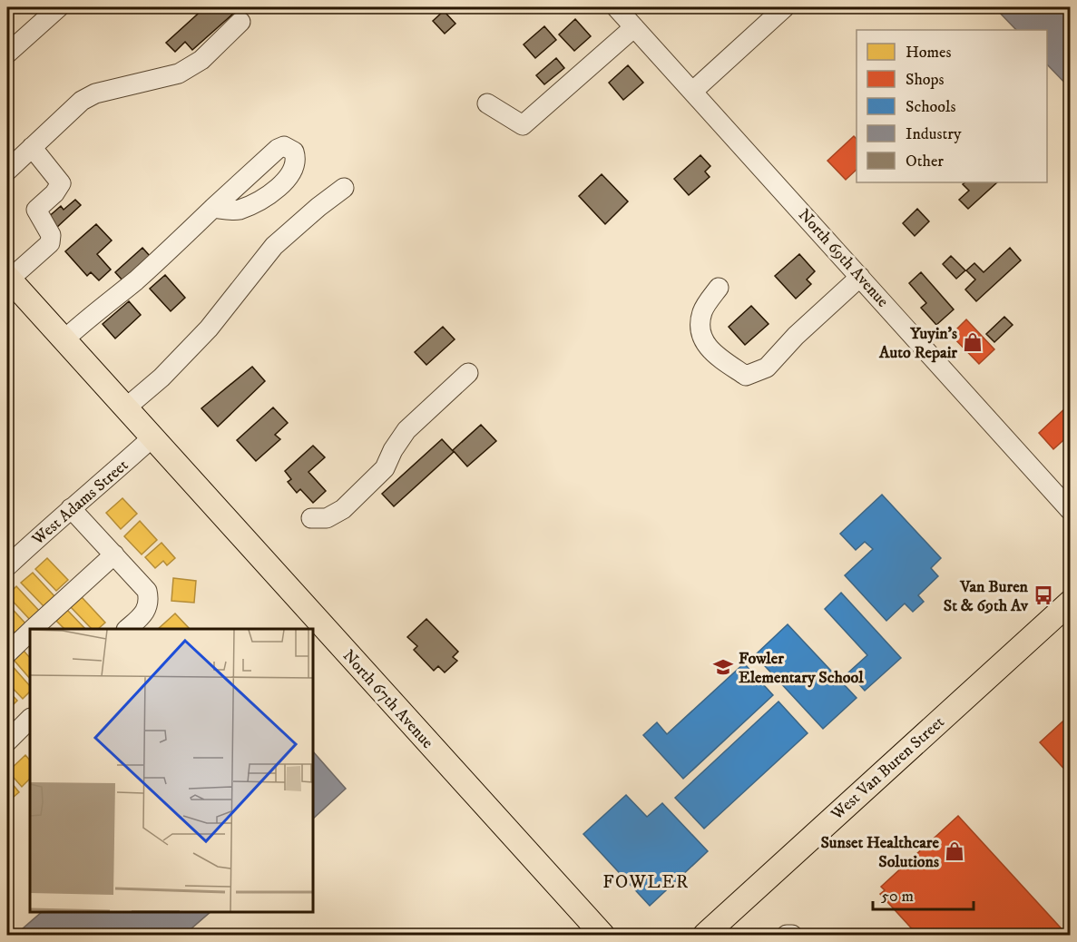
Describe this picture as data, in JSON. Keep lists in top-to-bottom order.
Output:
{
  "streets": {
    "main road": ["North 67th Avenue", "West Van Buren Street"],
    "street": ["North 69th Avenue", "West Adams Street"]
  },
  "crossings": [
    ["West Adams Street", "North 67th Avenue"]
  ],
  "districts": ["FOWLER"],
  "places": {
    "shop": ["Yuyin's Auto Repair", "Sunset Healthcare Solutions"],
    "bus stop": ["Van Buren St & 69th Av"],
    "school or university": ["Fowler Elementary School"]
  },
  "legend": [
    "Homes",
    "Shops",
    "Schools",
    "Industry",
    "Other"
  ],
  "scale_bar": "50 m"
}
